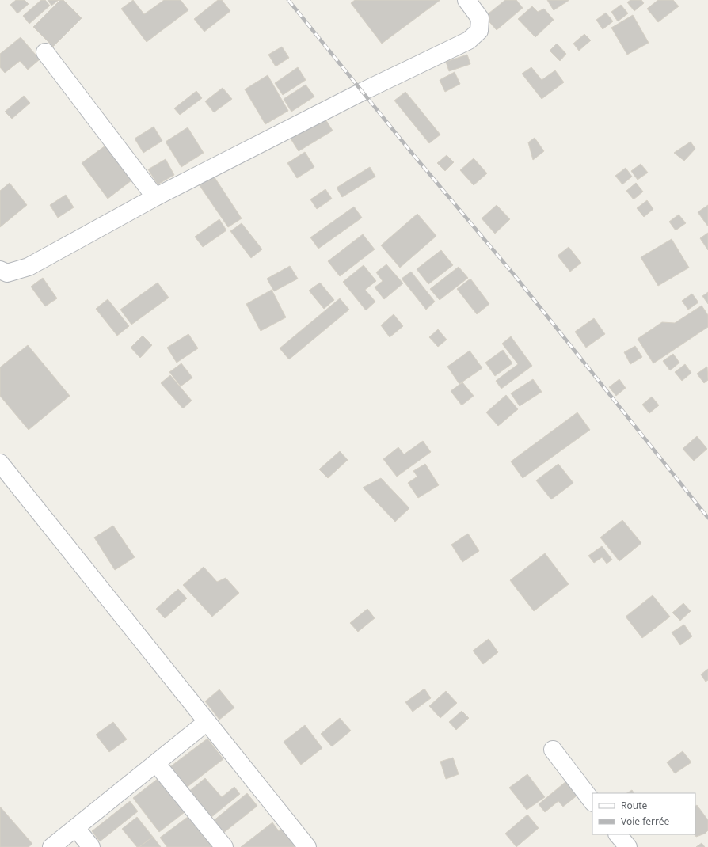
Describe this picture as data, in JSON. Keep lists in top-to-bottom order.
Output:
{
  "legend": ["Route", "Voie ferrée"]
}
